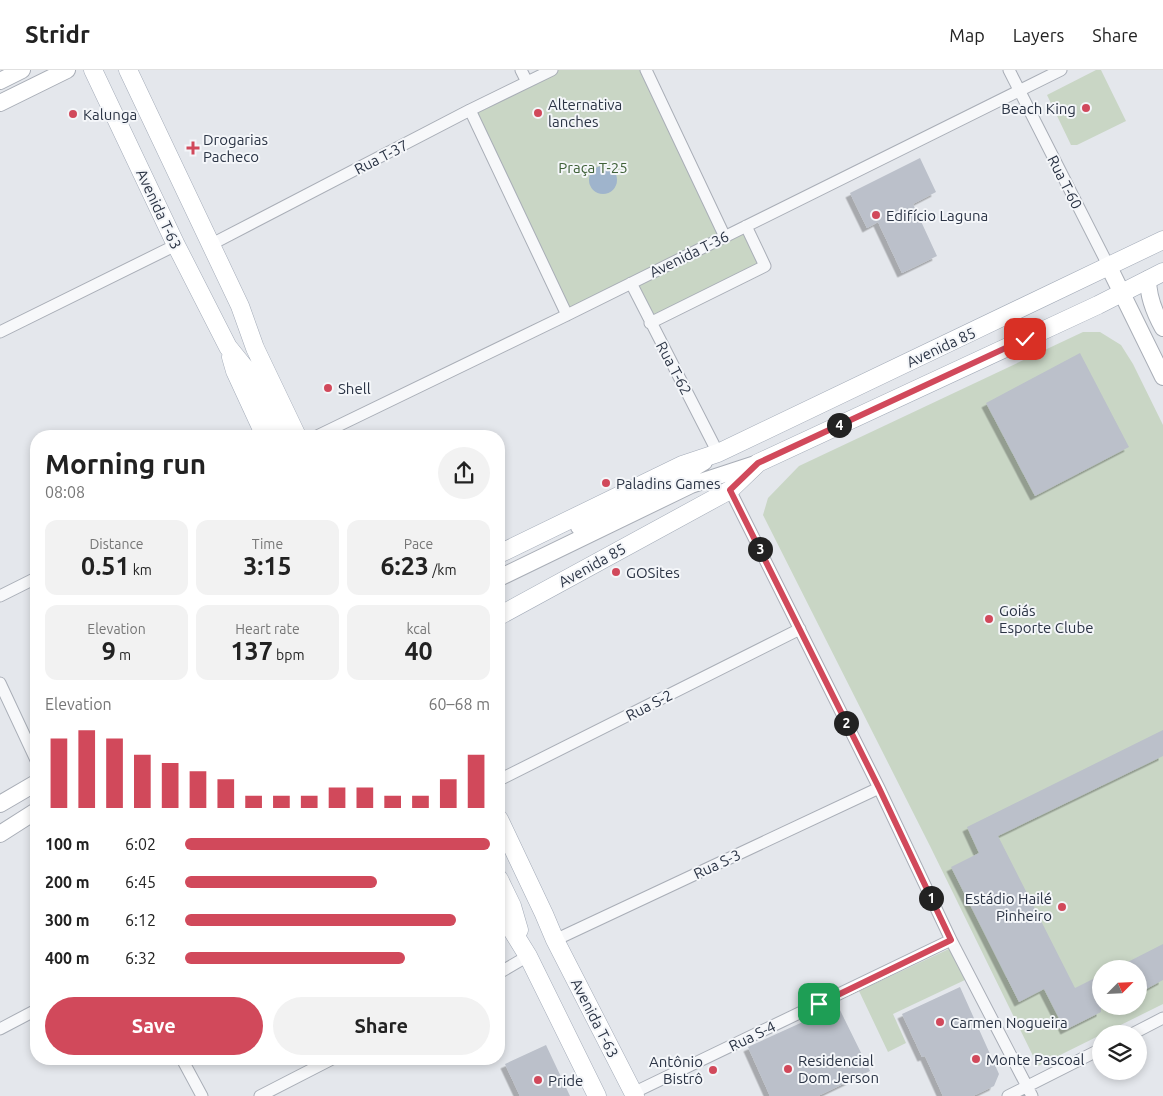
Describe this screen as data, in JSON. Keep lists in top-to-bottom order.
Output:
{
  "streets": {
    "main road": ["Rua T-60", "Avenida T-63", "Avenida 85"],
    "street": [
      "Rua T-37",
      "Avenida T-36",
      "Rua T-62",
      "Rua S-2",
      "Rua S-3",
      "Rua S-4"
    ]
  },
  "crossings": [
    ["Rua T-37", "Avenida T-63"],
    ["Rua T-60", "Avenida T-36"],
    ["Rua T-60", "Avenida 85"],
    ["Avenida T-63", "Rua S-3"],
    ["Avenida T-63", "Rua S-4"],
    ["Avenida T-36", "Rua T-62"],
    ["Avenida 85", "Rua T-62"]
  ],
  "parks": ["Praça T-25"],
  "places": {
    "other": [
      "Beach King",
      "Alternativa lanches",
      "Kalunga",
      "Edifício Laguna",
      "Shell",
      "Paladins Games",
      "GOSites",
      "Goiás Esporte Clube",
      "Estádio Hailé Pinheiro",
      "Carmen Nogueira",
      "Monte Pascoal",
      "Residencial Dom Jerson",
      "Antônio Bistrô",
      "Pride"
    ],
    "health": ["Drogarias Pacheco"]
  },
  "north": "top right",
  "page": {
    "header": "Stridr",
    "nav": ["Map", "Layers", "Share"],
    "pins": [
      "4",
      "3",
      "2",
      "1"
    ],
    "heading": ["Morning run", "08:08"],
    "stats": [
      ["Distance", "0.51 km"],
      ["Time", "3:15"],
      ["Pace", "6:23 /km"],
      ["Elevation", "9 m"],
      ["Heart rate", "137 bpm"],
      ["kcal", "40"]
    ],
    "chart": ["Elevation", "60–68 m"],
    "list": [
      {
        "name": "100 m",
        "note": "6:02"
      },
      {
        "name": "200 m",
        "note": "6:45"
      },
      {
        "name": "300 m",
        "note": "6:12"
      },
      {
        "name": "400 m",
        "note": "6:32"
      }
    ],
    "buttons": ["Save", "Share"]
  }
}
